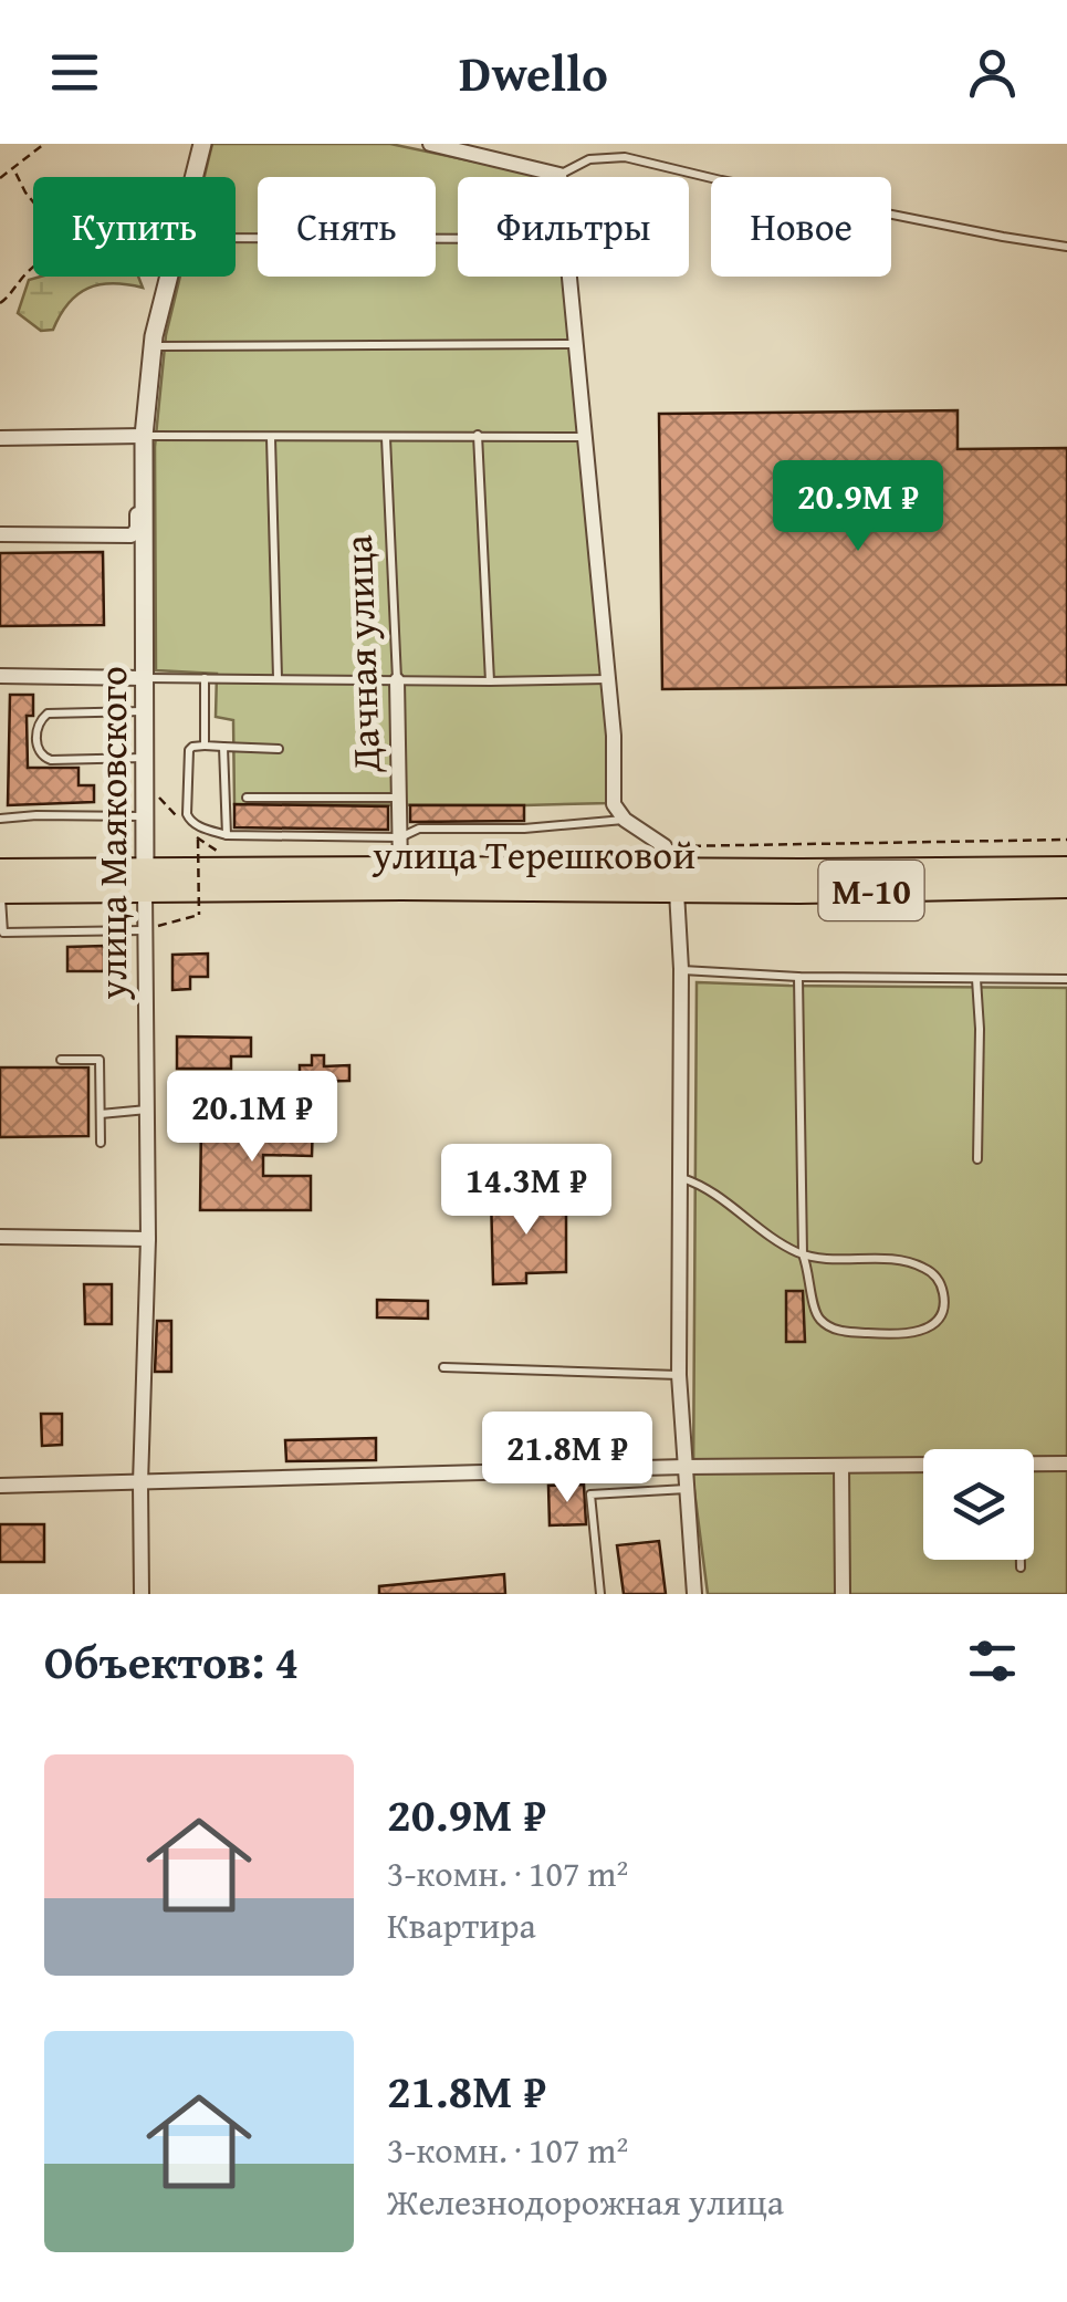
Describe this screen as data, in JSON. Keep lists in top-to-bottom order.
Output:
{
  "streets": {
    "highway": ["улица Терешковой", "М-10"],
    "street": ["Дачная улица", "улица Маяковского"]
  },
  "crossings": [
    ["Дачная улица", "улица Терешковой"],
    ["улица Маяковского", "улица Терешковой"]
  ],
  "page": {
    "header": "Dwello",
    "chip": [
      "Купить",
      "Снять",
      "Фильтры",
      "Новое"
    ],
    "price": [
      "20.9M ₽",
      "20.1M ₽",
      "14.3M ₽",
      "21.8M ₽"
    ],
    "heading": "Объектов: 4",
    "list": [
      {
        "name": "20.9M ₽",
        "note": "3-комн. · 107 m² · Квартира"
      },
      {
        "name": "21.8M ₽",
        "note": "3-комн. · 107 m² · Железнодорожная улица"
      }
    ]
  }
}
